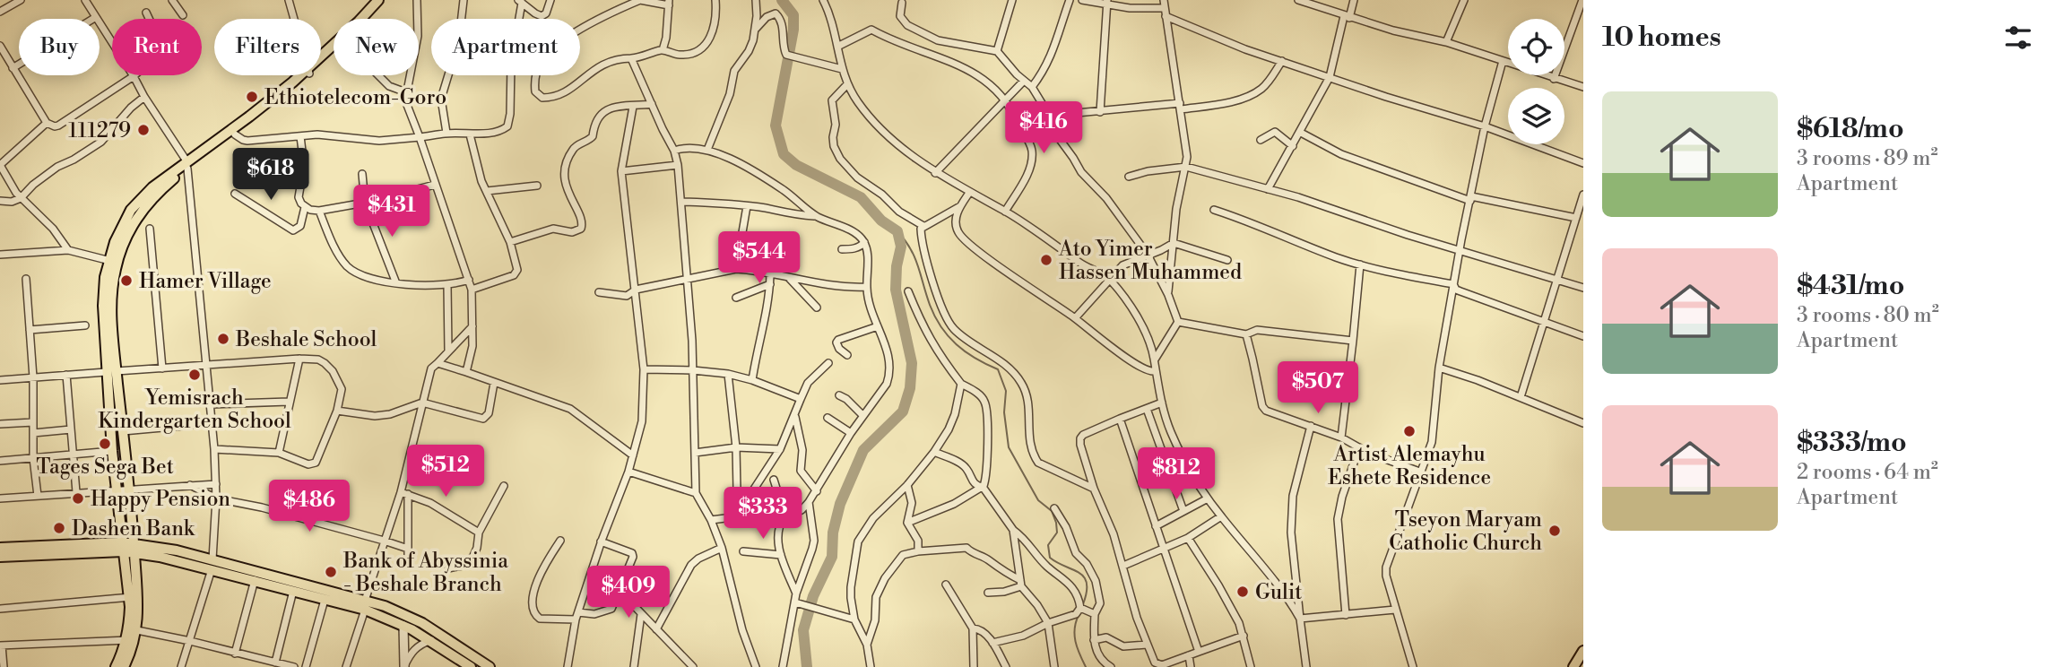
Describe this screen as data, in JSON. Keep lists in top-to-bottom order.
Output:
{
  "places": [
    "Ethiotelecom-Goro",
    "111279",
    "Ato Yimer Hassen Muhammed",
    "Hamer Village",
    "Beshale School",
    "Yemisrach Kindergarten School",
    "Artist Alemayhu Eshete Residence",
    "Tages Sega Bet",
    "Happy Pension",
    "Dashen Bank",
    "Tseyon Maryam Catholic Church",
    "Bank of Abyssinia - Beshale Branch",
    "Gulit"
  ],
  "page": {
    "heading": "10 homes",
    "chip": [
      "Buy",
      "Rent",
      "Filters",
      "New",
      "Apartment"
    ],
    "list": [
      {
        "name": "$618/mo",
        "note": "3 rooms · 89 m² · Apartment"
      },
      {
        "name": "$431/mo",
        "note": "3 rooms · 80 m² · Apartment"
      },
      {
        "name": "$333/mo",
        "note": "2 rooms · 64 m² · Apartment"
      }
    ],
    "price": [
      "$416",
      "$618",
      "$431",
      "$544",
      "$507",
      "$512",
      "$812",
      "$486",
      "$333",
      "$409"
    ]
  }
}
